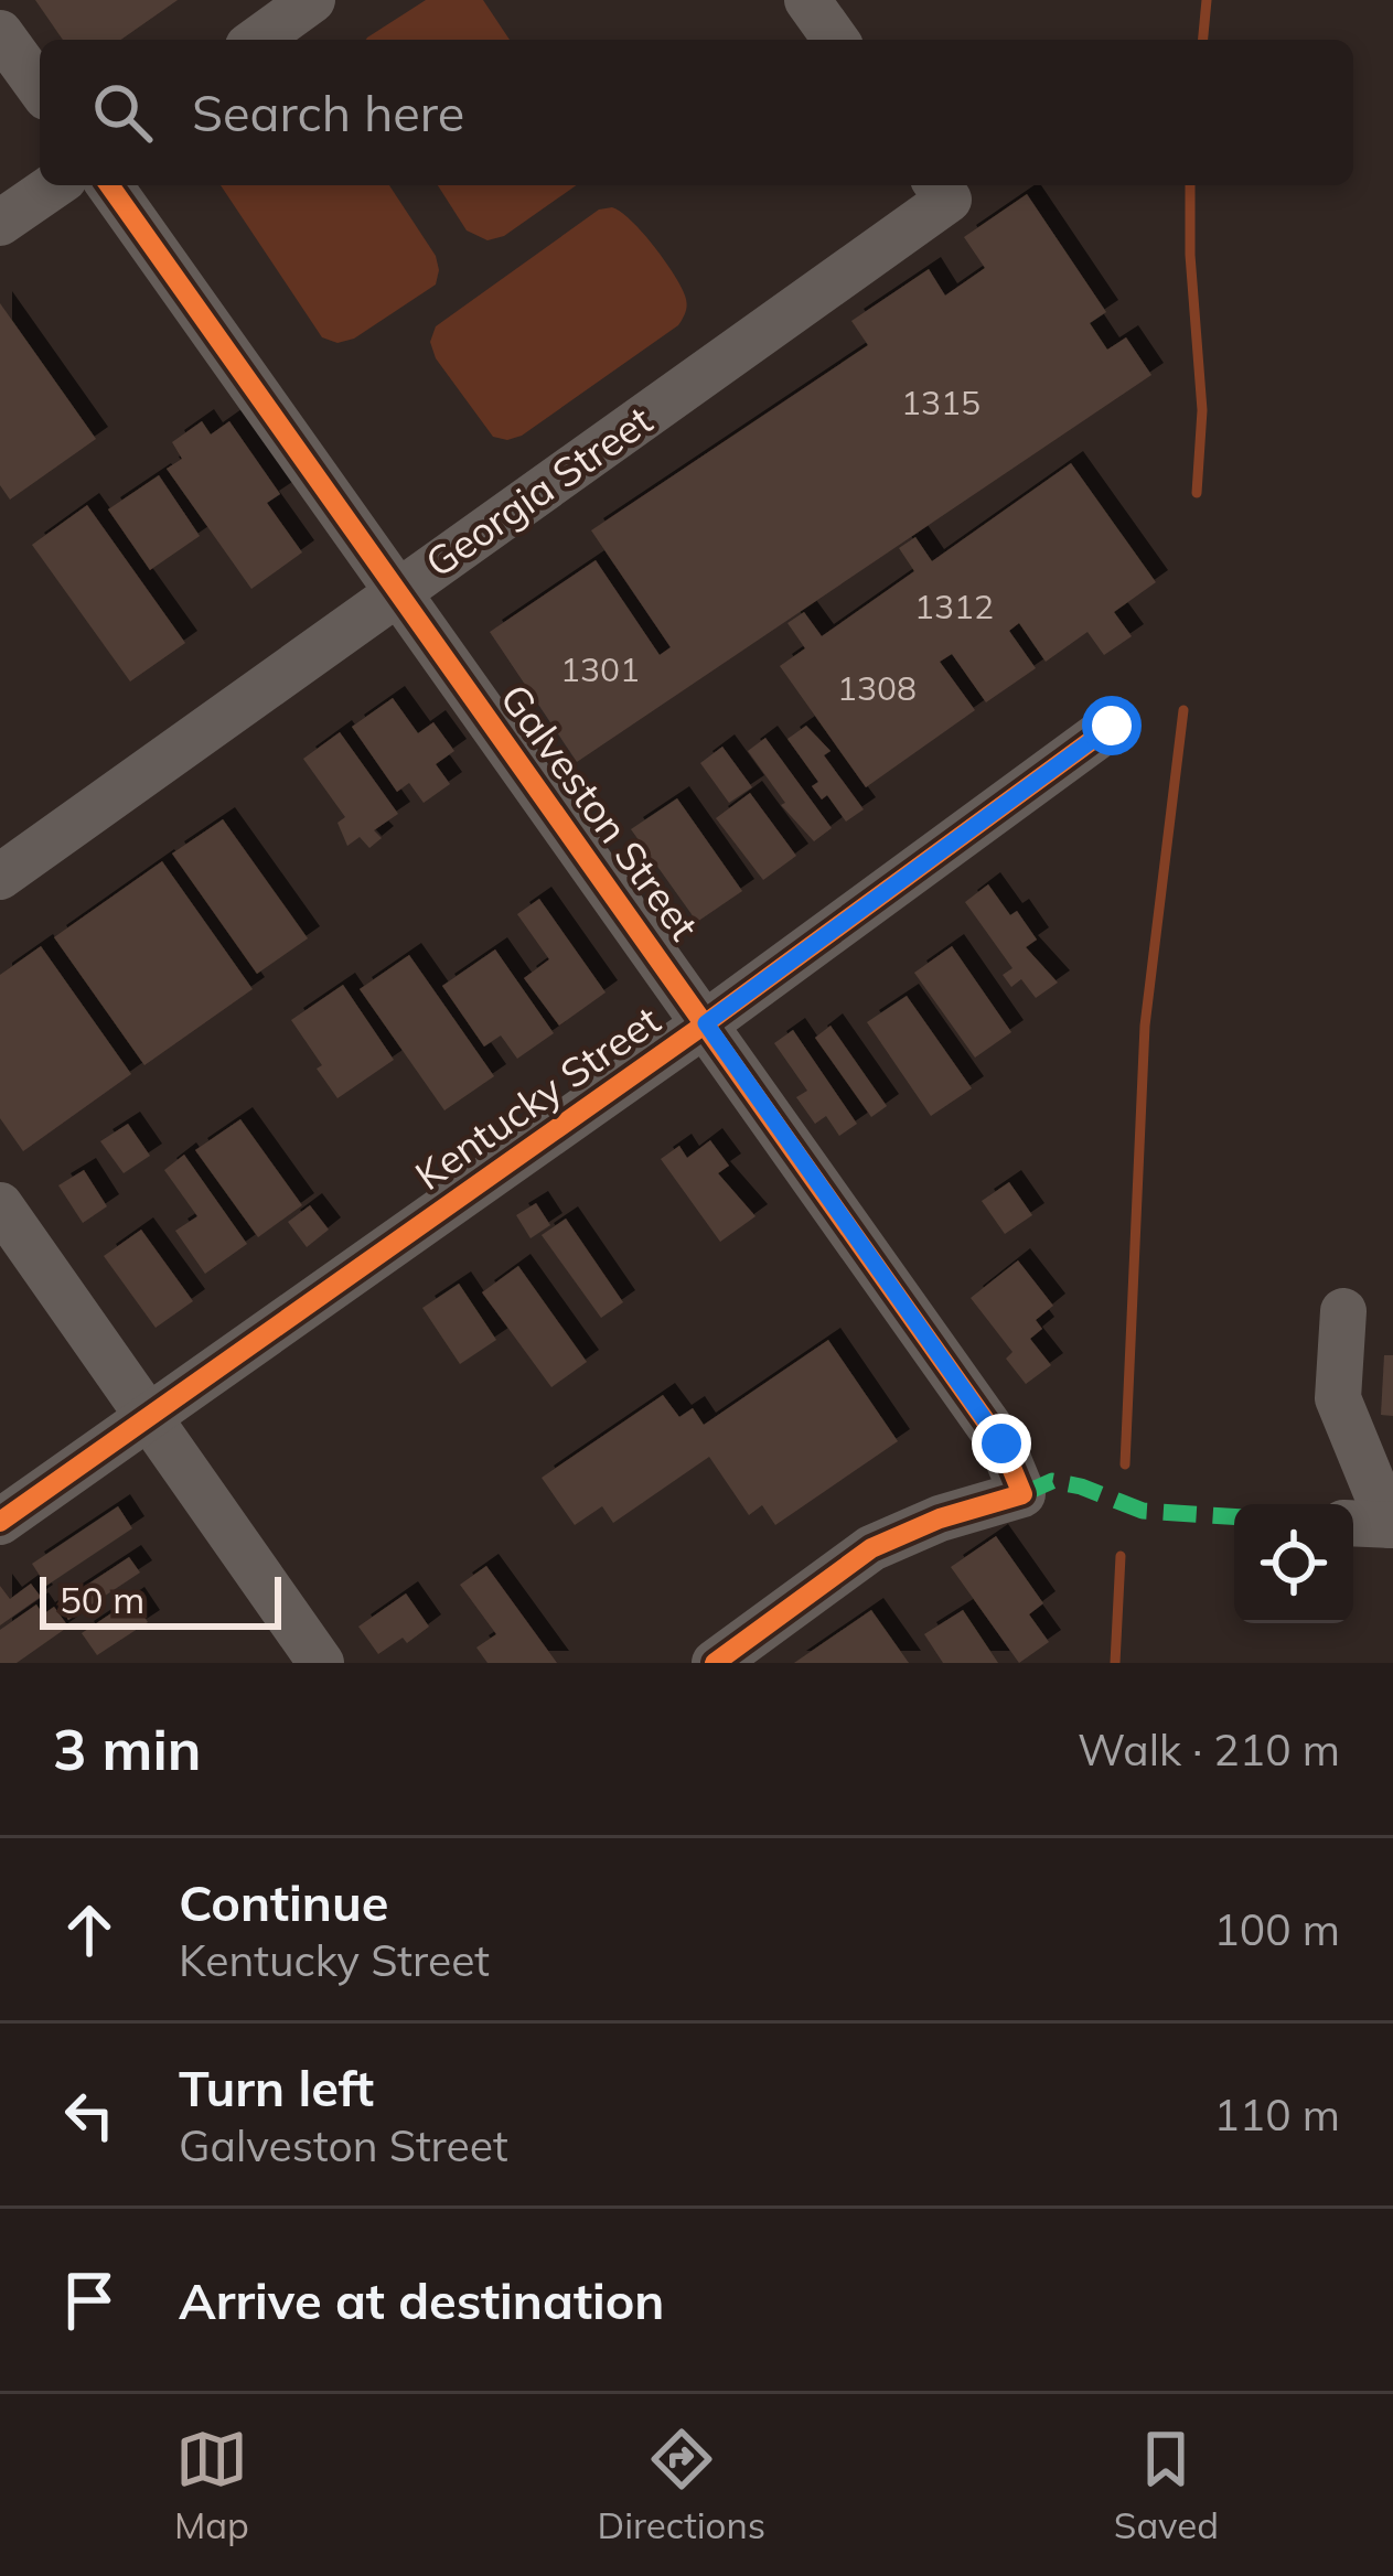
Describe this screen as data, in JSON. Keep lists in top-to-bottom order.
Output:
{
  "streets": {
    "street": ["Georgia Street", "Galveston Street", "Kentucky Street"]
  },
  "crossings": [
    ["Georgia Street", "Galveston Street"],
    ["Galveston Street", "Kentucky Street"]
  ],
  "house_numbers": [
    "1315",
    "1312",
    "1301",
    "1308"
  ],
  "scale_bar": "50 m",
  "page": {
    "search": "Search here",
    "scale": "50 m",
    "heading": ["3 min", "Walk · 210 m"],
    "list": [
      ["Continue", "Kentucky Street", "100 m"],
      ["Turn left", "Galveston Street", "110 m"],
      "Arrive at destination"
    ],
    "nav": ["Map", "Directions", "Saved"]
  }
}
